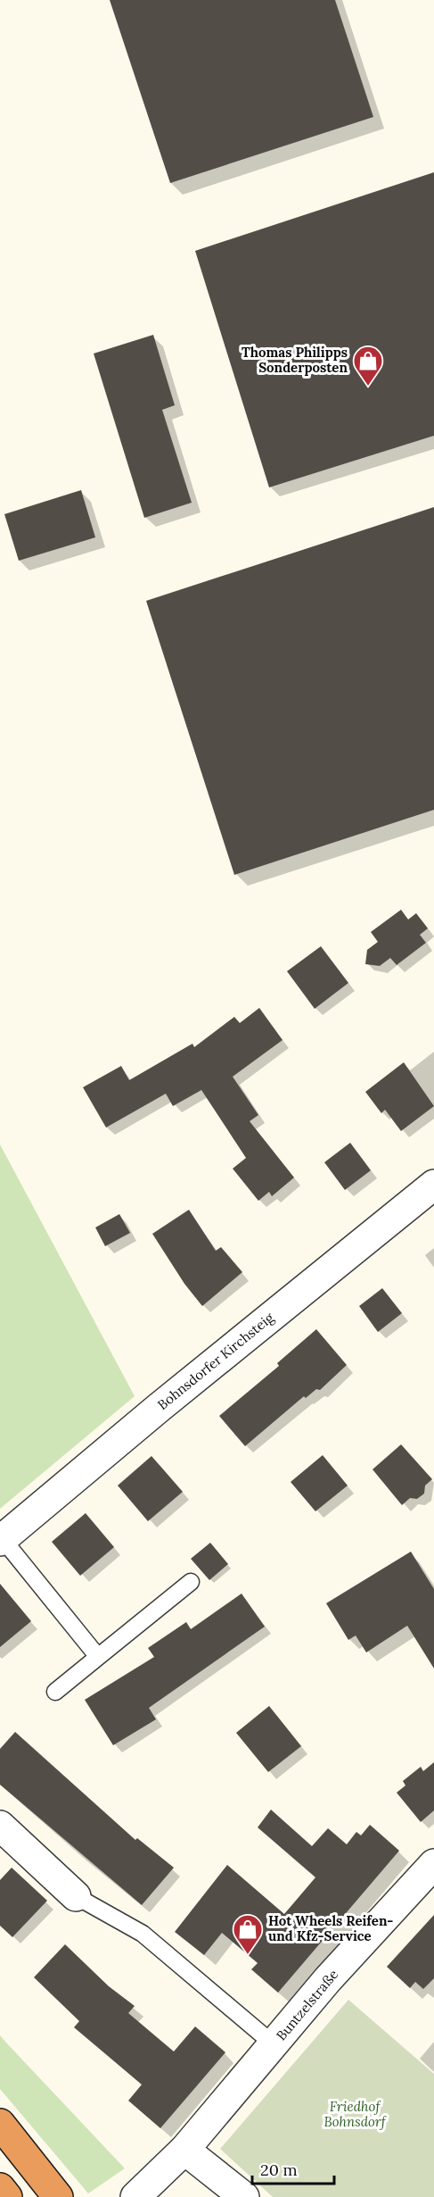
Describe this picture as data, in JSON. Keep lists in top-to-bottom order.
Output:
{
  "streets": {
    "street": ["Bohnsdorfer Kirchsteig", "Buntzelstraße"]
  },
  "parks": ["Friedhof Bohnsdorf"],
  "places": {
    "shop": ["Thomas Philipps Sonderposten", "Hot Wheels Reifen- und Kfz-Service"]
  },
  "scale_bar": "20 m"
}
